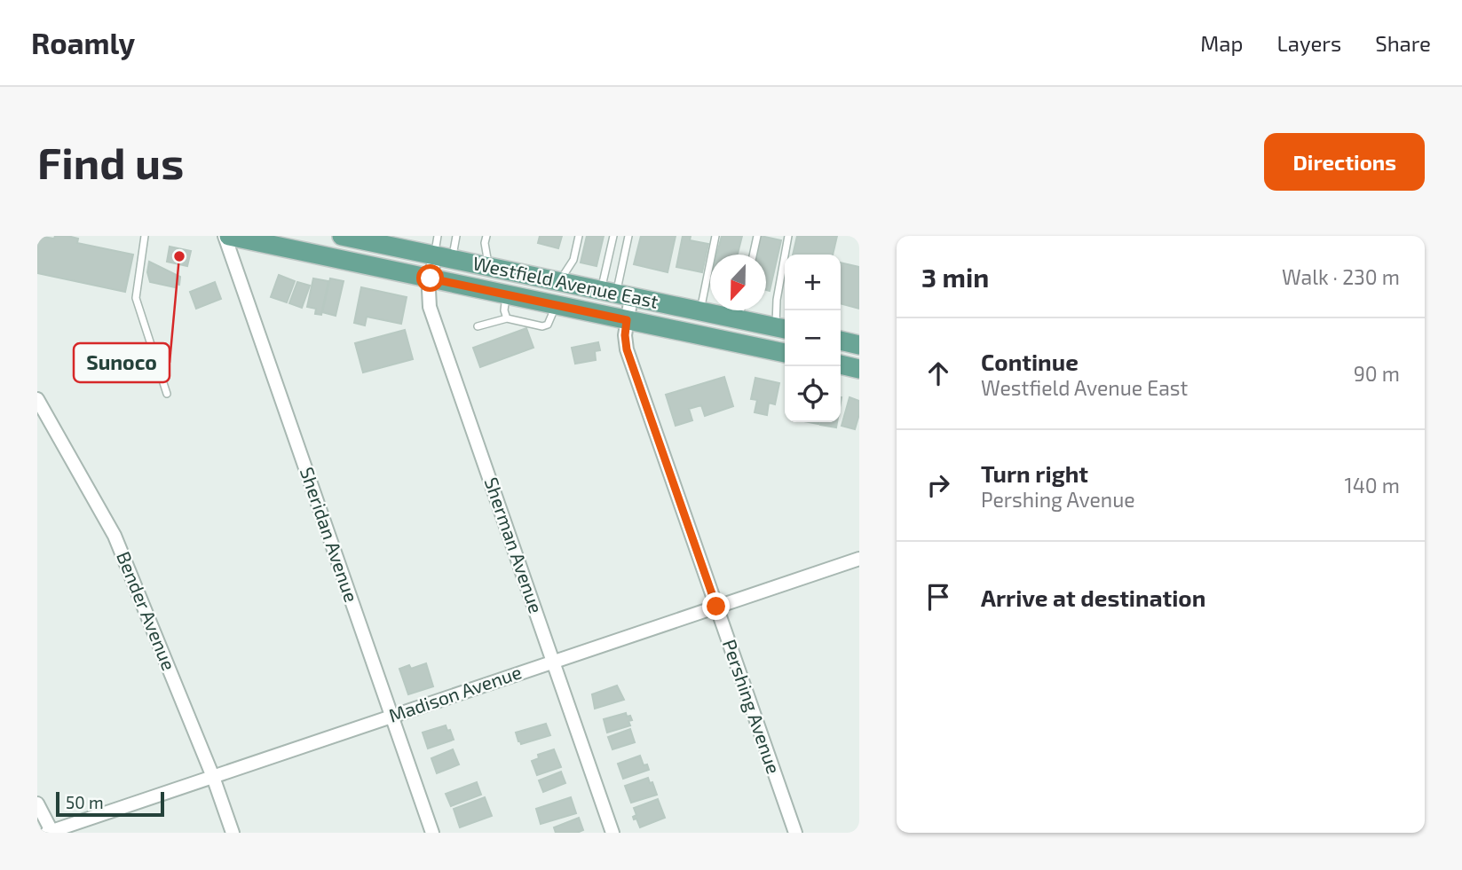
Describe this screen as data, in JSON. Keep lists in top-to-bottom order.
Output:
{
  "streets": {
    "main road": ["Westfield Avenue East"],
    "street": [
      "Sheridan Avenue",
      "Sherman Avenue",
      "Bender Avenue",
      "Madison Avenue",
      "Pershing Avenue"
    ]
  },
  "crossings": [
    ["Westfield Avenue East", "Sheridan Avenue"],
    ["Westfield Avenue East", "Sherman Avenue"],
    ["Westfield Avenue East", "Pershing Avenue"],
    ["Sheridan Avenue", "Madison Avenue"],
    ["Sherman Avenue", "Madison Avenue"],
    ["Bender Avenue", "Madison Avenue"],
    ["Madison Avenue", "Pershing Avenue"]
  ],
  "places": ["Sunoco"],
  "scale_bar": "50 m",
  "north": "bottom",
  "page": {
    "header": "Roamly",
    "nav": ["Map", "Layers", "Share"],
    "buttons": "Directions",
    "title": "Find us",
    "heading": ["3 min", "Walk · 230 m"],
    "map_buttons": ["+", "−"],
    "list": [
      ["Continue", "Westfield Avenue East", "90 m"],
      ["Turn right", "Pershing Avenue", "140 m"],
      "Arrive at destination"
    ],
    "scale": "50 m"
  }
}
